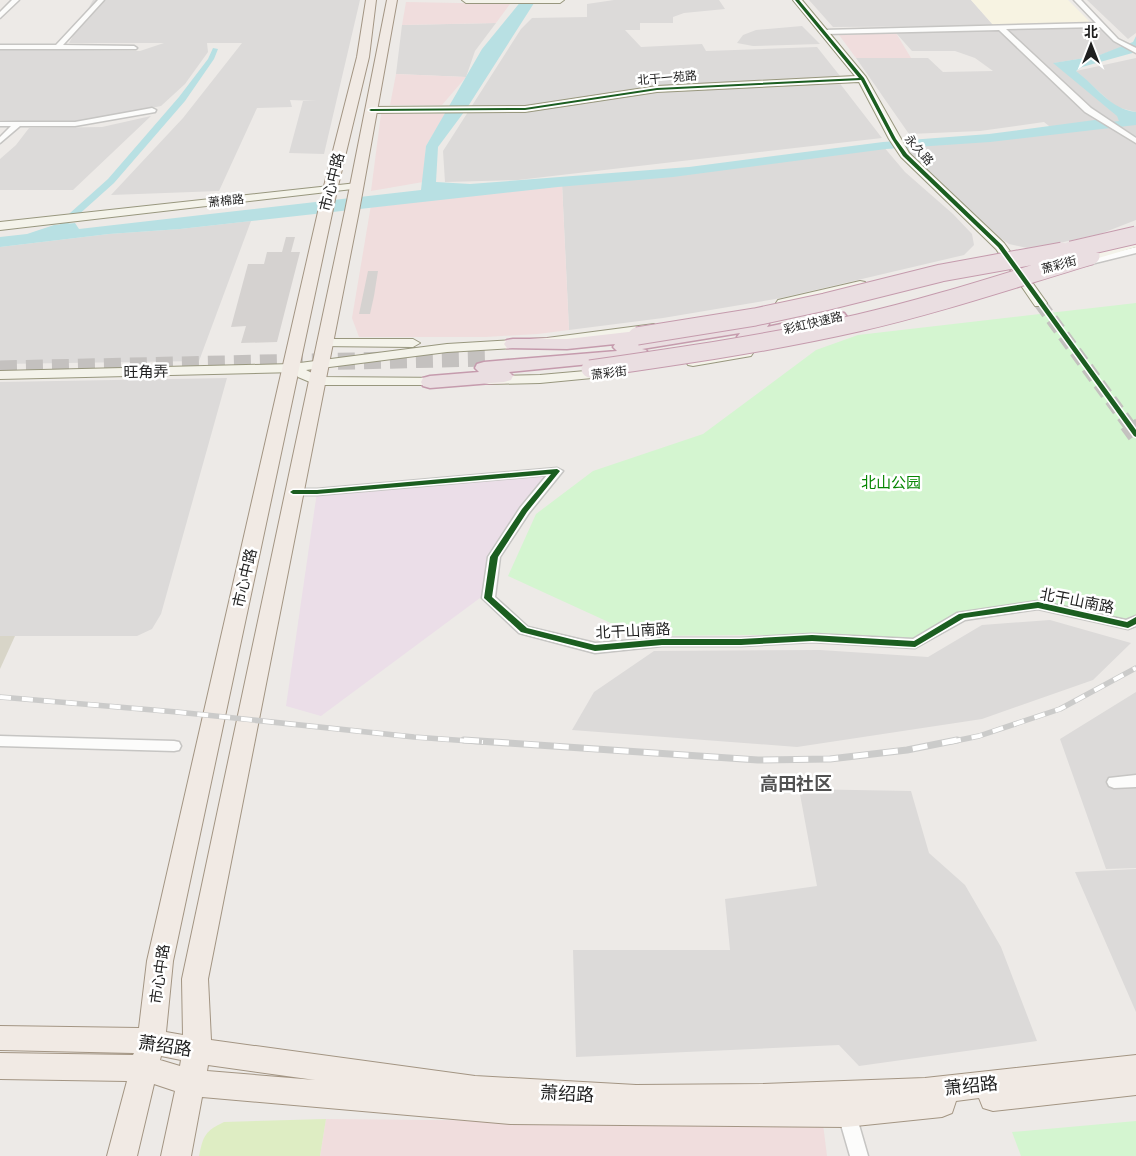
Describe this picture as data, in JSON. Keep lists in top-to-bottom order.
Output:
{
  "streets": {
    "highway": ["彩虹快速路"],
    "main road": [
      "北干一苑路",
      "永久路",
      "市心中路",
      "萧棉路",
      "萧彩街",
      "旺角弄",
      "萧绍路"
    ],
    "street": ["北干山南路"]
  },
  "crossings": [
    ["北干一苑路", "永久路"],
    ["北干一苑路", "市心中路"],
    ["永久路", "萧彩街"],
    ["市心中路", "萧棉路"],
    ["市心中路", "萧彩街"],
    ["市心中路", "旺角弄"],
    ["市心中路", "北干山南路"],
    ["市心中路", "萧绍路"],
    ["萧彩街", "彩虹快速路"],
    ["萧彩街", "旺角弄"]
  ],
  "districts": ["高田社区"],
  "parks": ["北山公园"],
  "north": "top"
}
